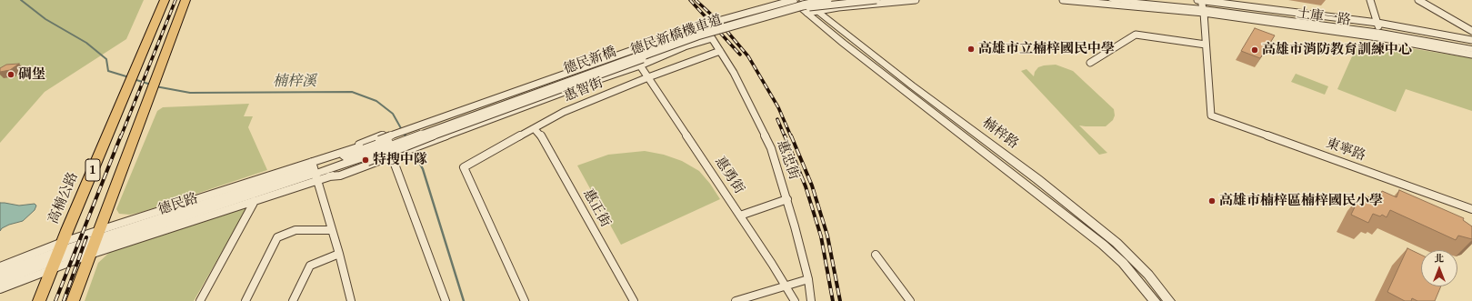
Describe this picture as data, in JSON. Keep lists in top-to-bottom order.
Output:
{
  "streets": {
    "main road": ["1", "高楠公路"],
    "street": [
      "土庫一路",
      "德民新橋機車道",
      "德民新橋",
      "惠智街",
      "楠梓路",
      "東寧路",
      "惠忠街",
      "惠勇街",
      "德民路",
      "惠正街"
    ]
  },
  "crossings": [
    ["德民新橋機車道", "德民新橋"],
    ["德民新橋機車道", "德民路"],
    ["德民新橋", "德民路"],
    ["惠智街", "惠忠街"],
    ["惠智街", "惠勇街"],
    ["惠智街", "惠正街"],
    ["惠忠街", "惠勇街"],
    ["1", "德民路"],
    ["高楠公路", "德民路"]
  ],
  "water": ["楠梓溪"],
  "places": [
    "高雄市立楠梓國民中學",
    "高雄市消防教育訓練中心",
    "碉堡",
    "特搜中隊",
    "高雄市楠梓區楠梓國民小學"
  ],
  "north": "top"
}
